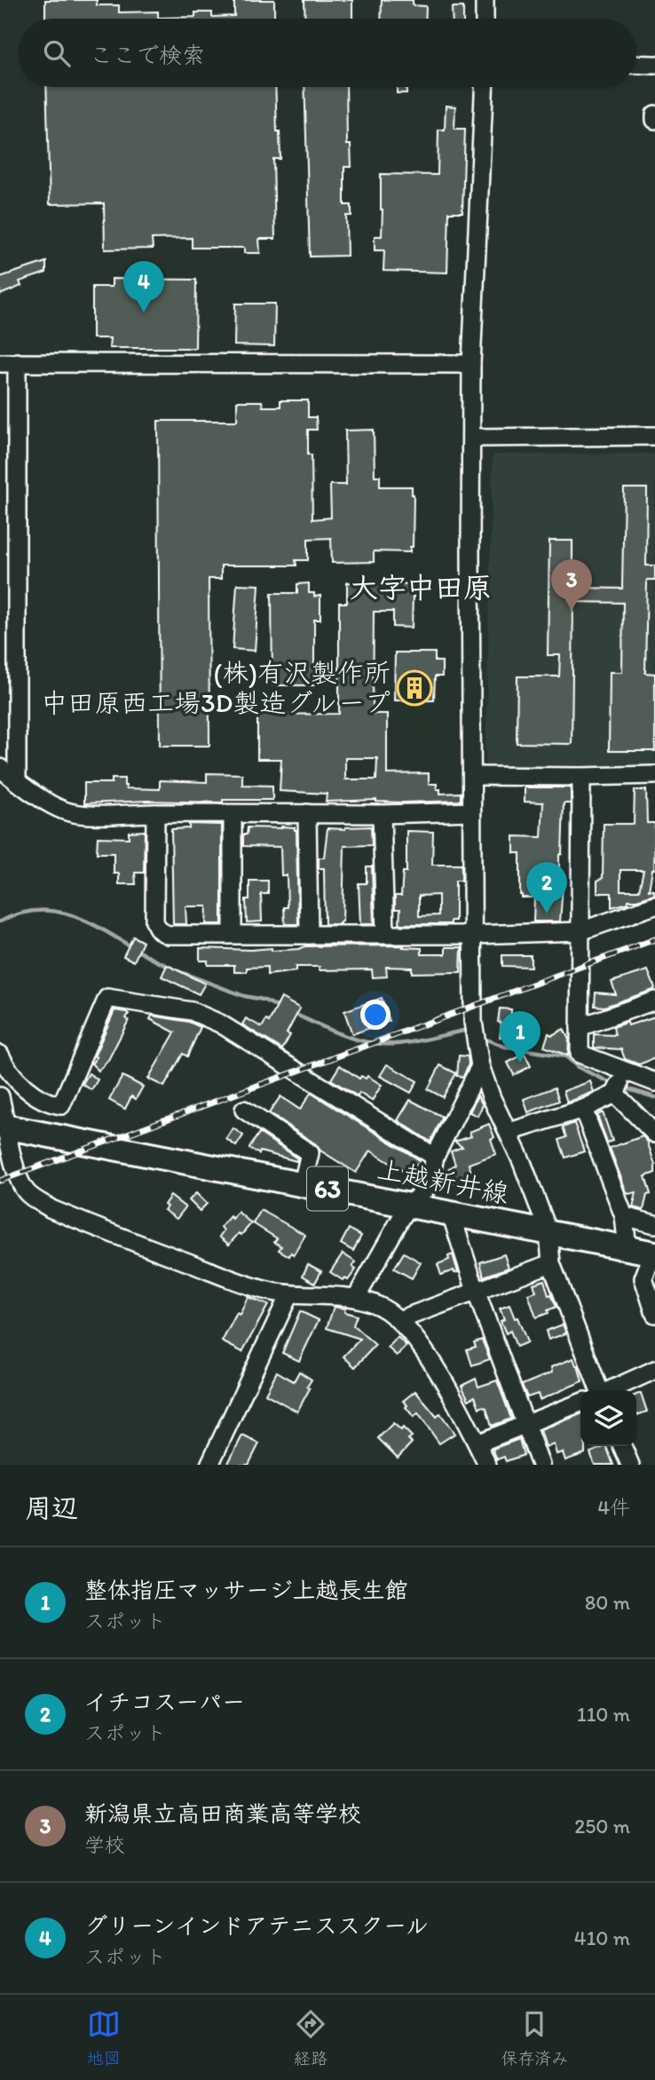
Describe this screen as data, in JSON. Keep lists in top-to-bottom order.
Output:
{
  "streets": {
    "main road": ["上越新井線", "63"]
  },
  "districts": ["大字中田原"],
  "places": {
    "building": ["(株)有沢製作所 中田原西工場3D製造グループ"]
  },
  "page": {
    "search": "ここで検索",
    "pins": [
      "4",
      "3",
      "2",
      "1"
    ],
    "heading": ["周辺", "4件"],
    "list": [
      {
        "mark": "1",
        "name": "整体指圧マッサージ上越長生館",
        "note": "スポット",
        "value": "80 m"
      },
      {
        "mark": "2",
        "name": "イチコスーパー",
        "note": "スポット",
        "value": "110 m"
      },
      {
        "mark": "3",
        "name": "新潟県立高田商業高等学校",
        "note": "学校",
        "value": "250 m"
      },
      {
        "mark": "4",
        "name": "グリーンインドアテニススクール",
        "note": "スポット",
        "value": "410 m"
      }
    ],
    "nav": ["地図", "経路", "保存済み"]
  }
}
